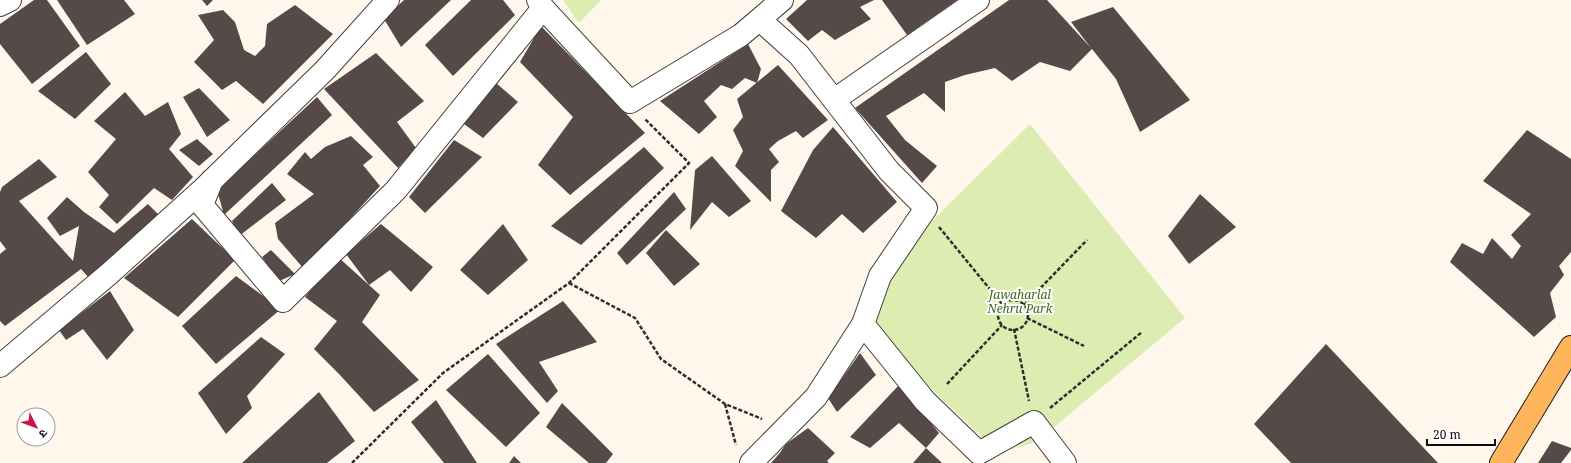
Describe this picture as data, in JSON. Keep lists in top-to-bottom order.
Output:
{
  "parks": ["Jawaharlal Nehru Park"],
  "scale_bar": "20 m",
  "north": "bottom right"
}
